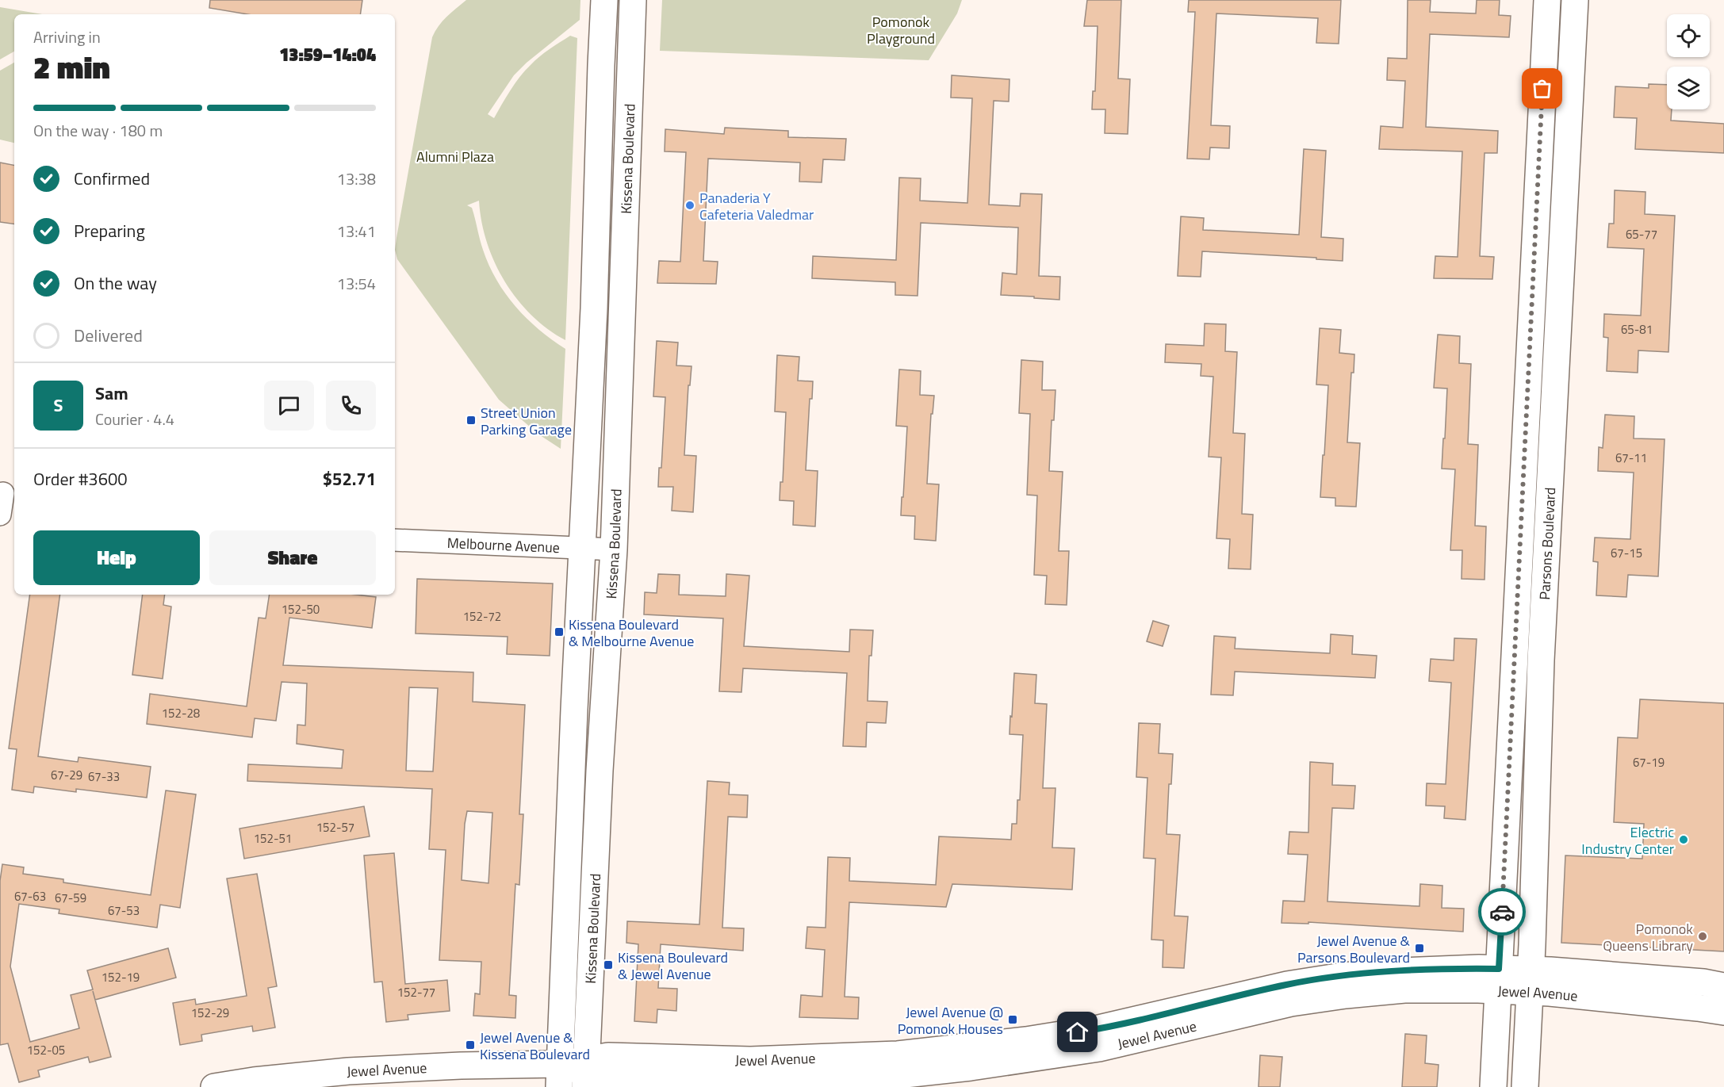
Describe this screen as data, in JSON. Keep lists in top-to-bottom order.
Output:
{
  "streets": {
    "street": [
      "Kissena Boulevard",
      "Parsons Boulevard",
      "Melbourne Avenue",
      "Jewel Avenue"
    ]
  },
  "crossings": [
    ["Kissena Boulevard", "Melbourne Avenue"],
    ["Kissena Boulevard", "Jewel Avenue"],
    ["Parsons Boulevard", "Jewel Avenue"]
  ],
  "parks": ["Pomonok Playground", "Alumni Plaza"],
  "places": {
    "other": ["Panaderia Y Cafeteria Valedmar", "Electric Industry Center", "Pomonok Queens Library"],
    "transit": [
      "Street Union Parking Garage",
      "Kissena Boulevard & Melbourne Avenue",
      "Jewel Avenue & Parsons Boulevard",
      "Kissena Boulevard & Jewel Avenue",
      "Jewel Avenue @ Pomonok Houses",
      "Jewel Avenue & Kissena Boulevard"
    ]
  },
  "house_numbers": [
    "65-77",
    "65-81",
    "67-11",
    "67-15",
    "152-50",
    "152-72",
    "152-28",
    "67-19",
    "67-29",
    "67-33",
    "152-57",
    "152-51",
    "67-63",
    "67-59",
    "67-53",
    "152-19",
    "152-77",
    "152-29",
    "152-05"
  ],
  "page": {
    "heading": ["2 min", "Arriving in", "13:59–14:04"],
    "panel": [
      "Sam",
      "Courier · 4.4",
      "Order #3600",
      "$52.71"
    ],
    "bar": "On the way · 180 m",
    "list": [
      ["Confirmed", "13:38"],
      ["Preparing", "13:41"],
      ["On the way", "13:54"],
      "Delivered"
    ],
    "round": "S",
    "buttons": ["Help", "Share"]
  }
}
